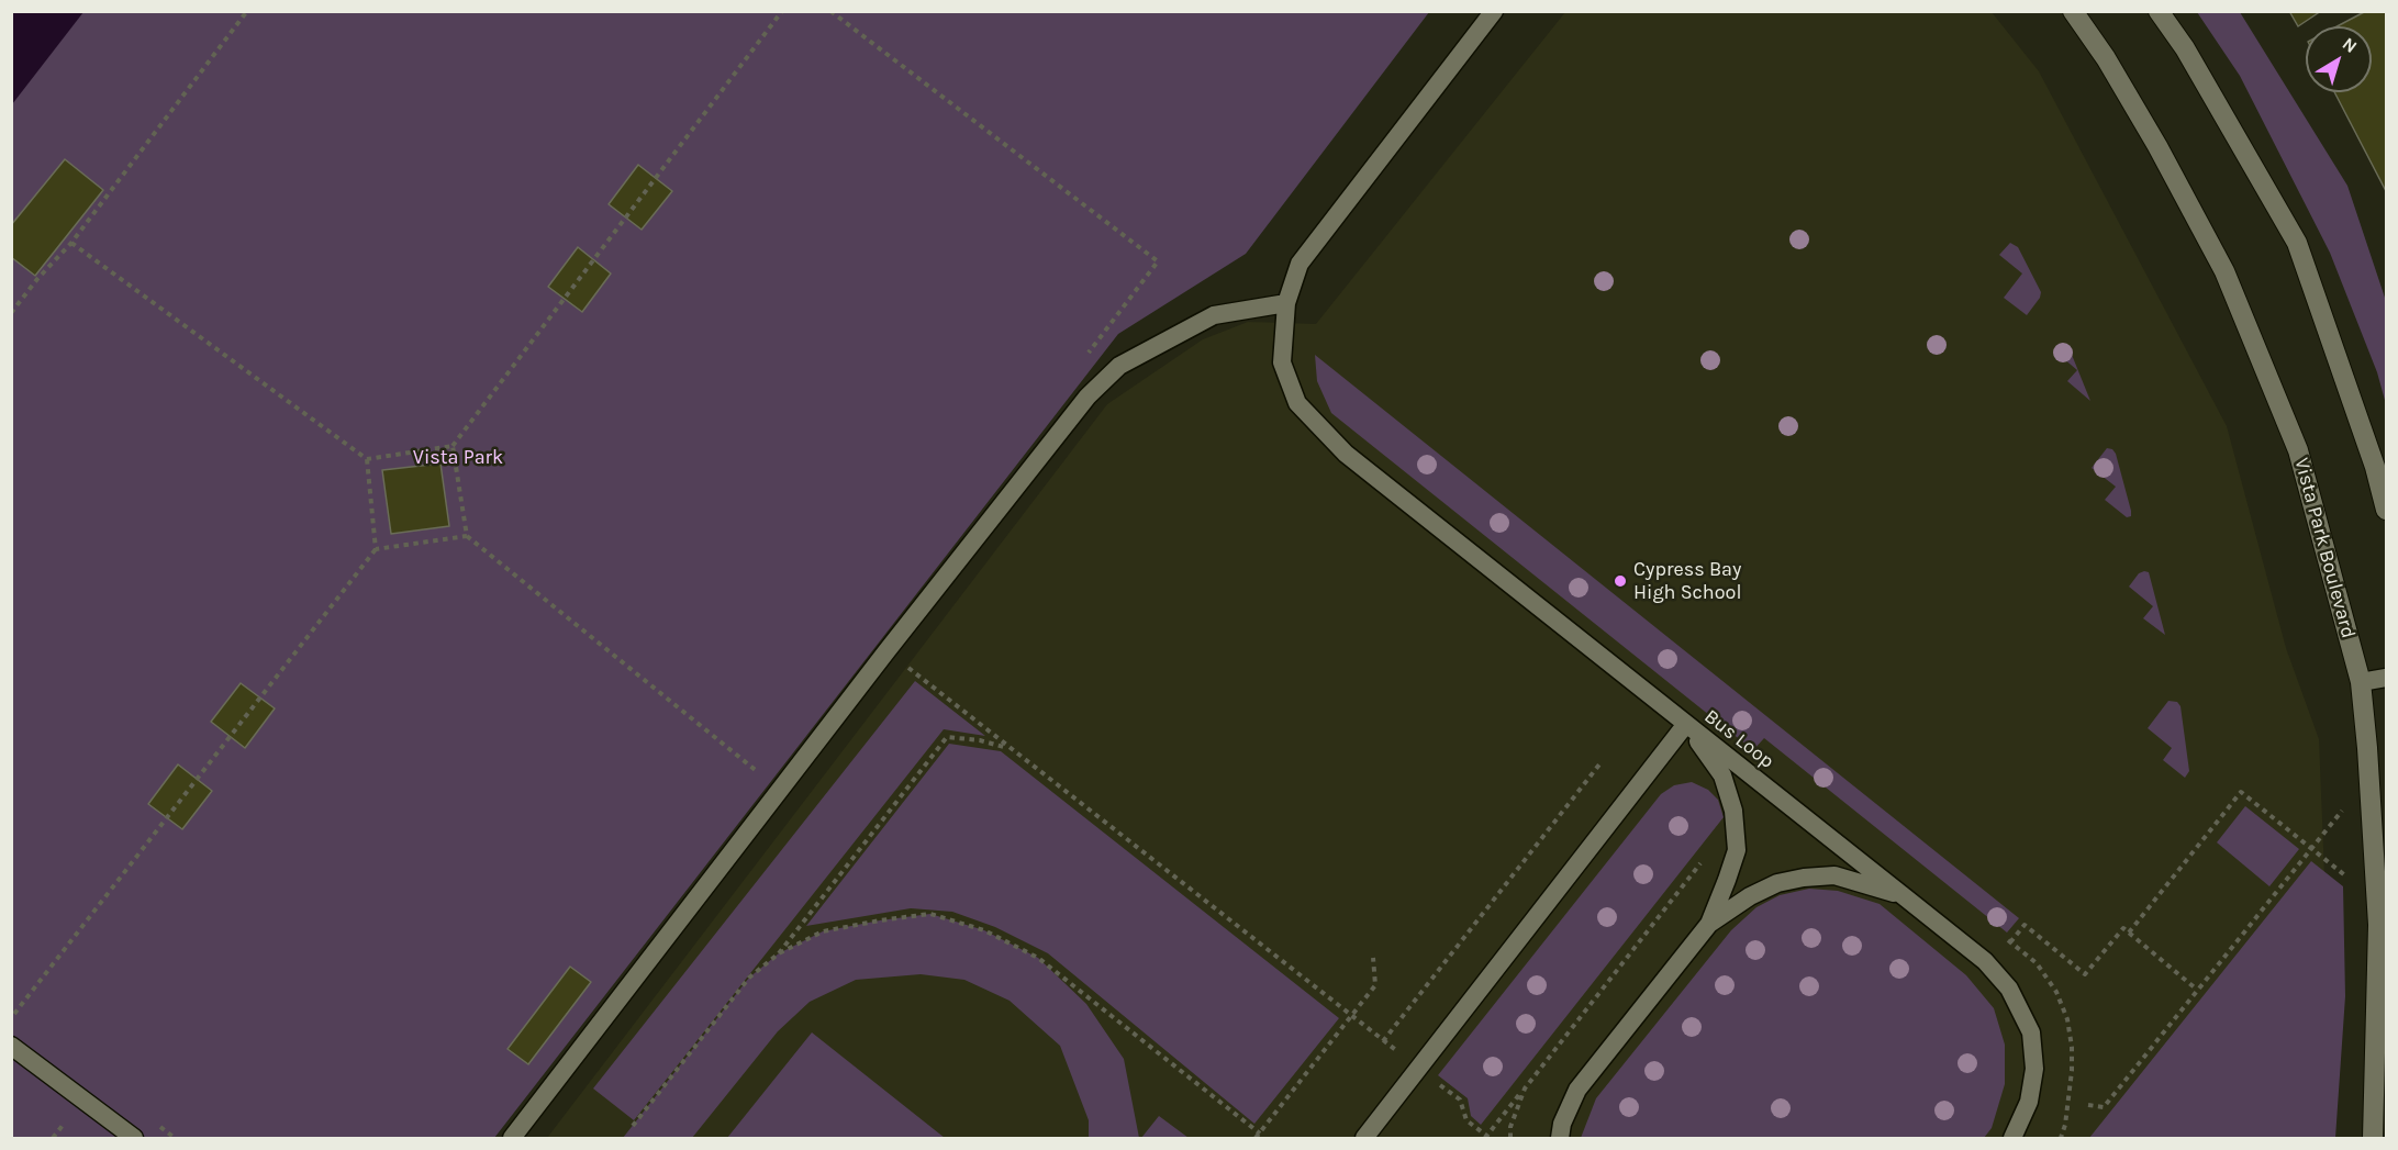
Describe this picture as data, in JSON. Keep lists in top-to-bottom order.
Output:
{
  "streets": {
    "street": ["Vista Park Boulevard"],
    "lane": ["Bus Loop"]
  },
  "parks": ["Vista Park"],
  "places": ["Cypress Bay High School"],
  "north": "top right"
}
